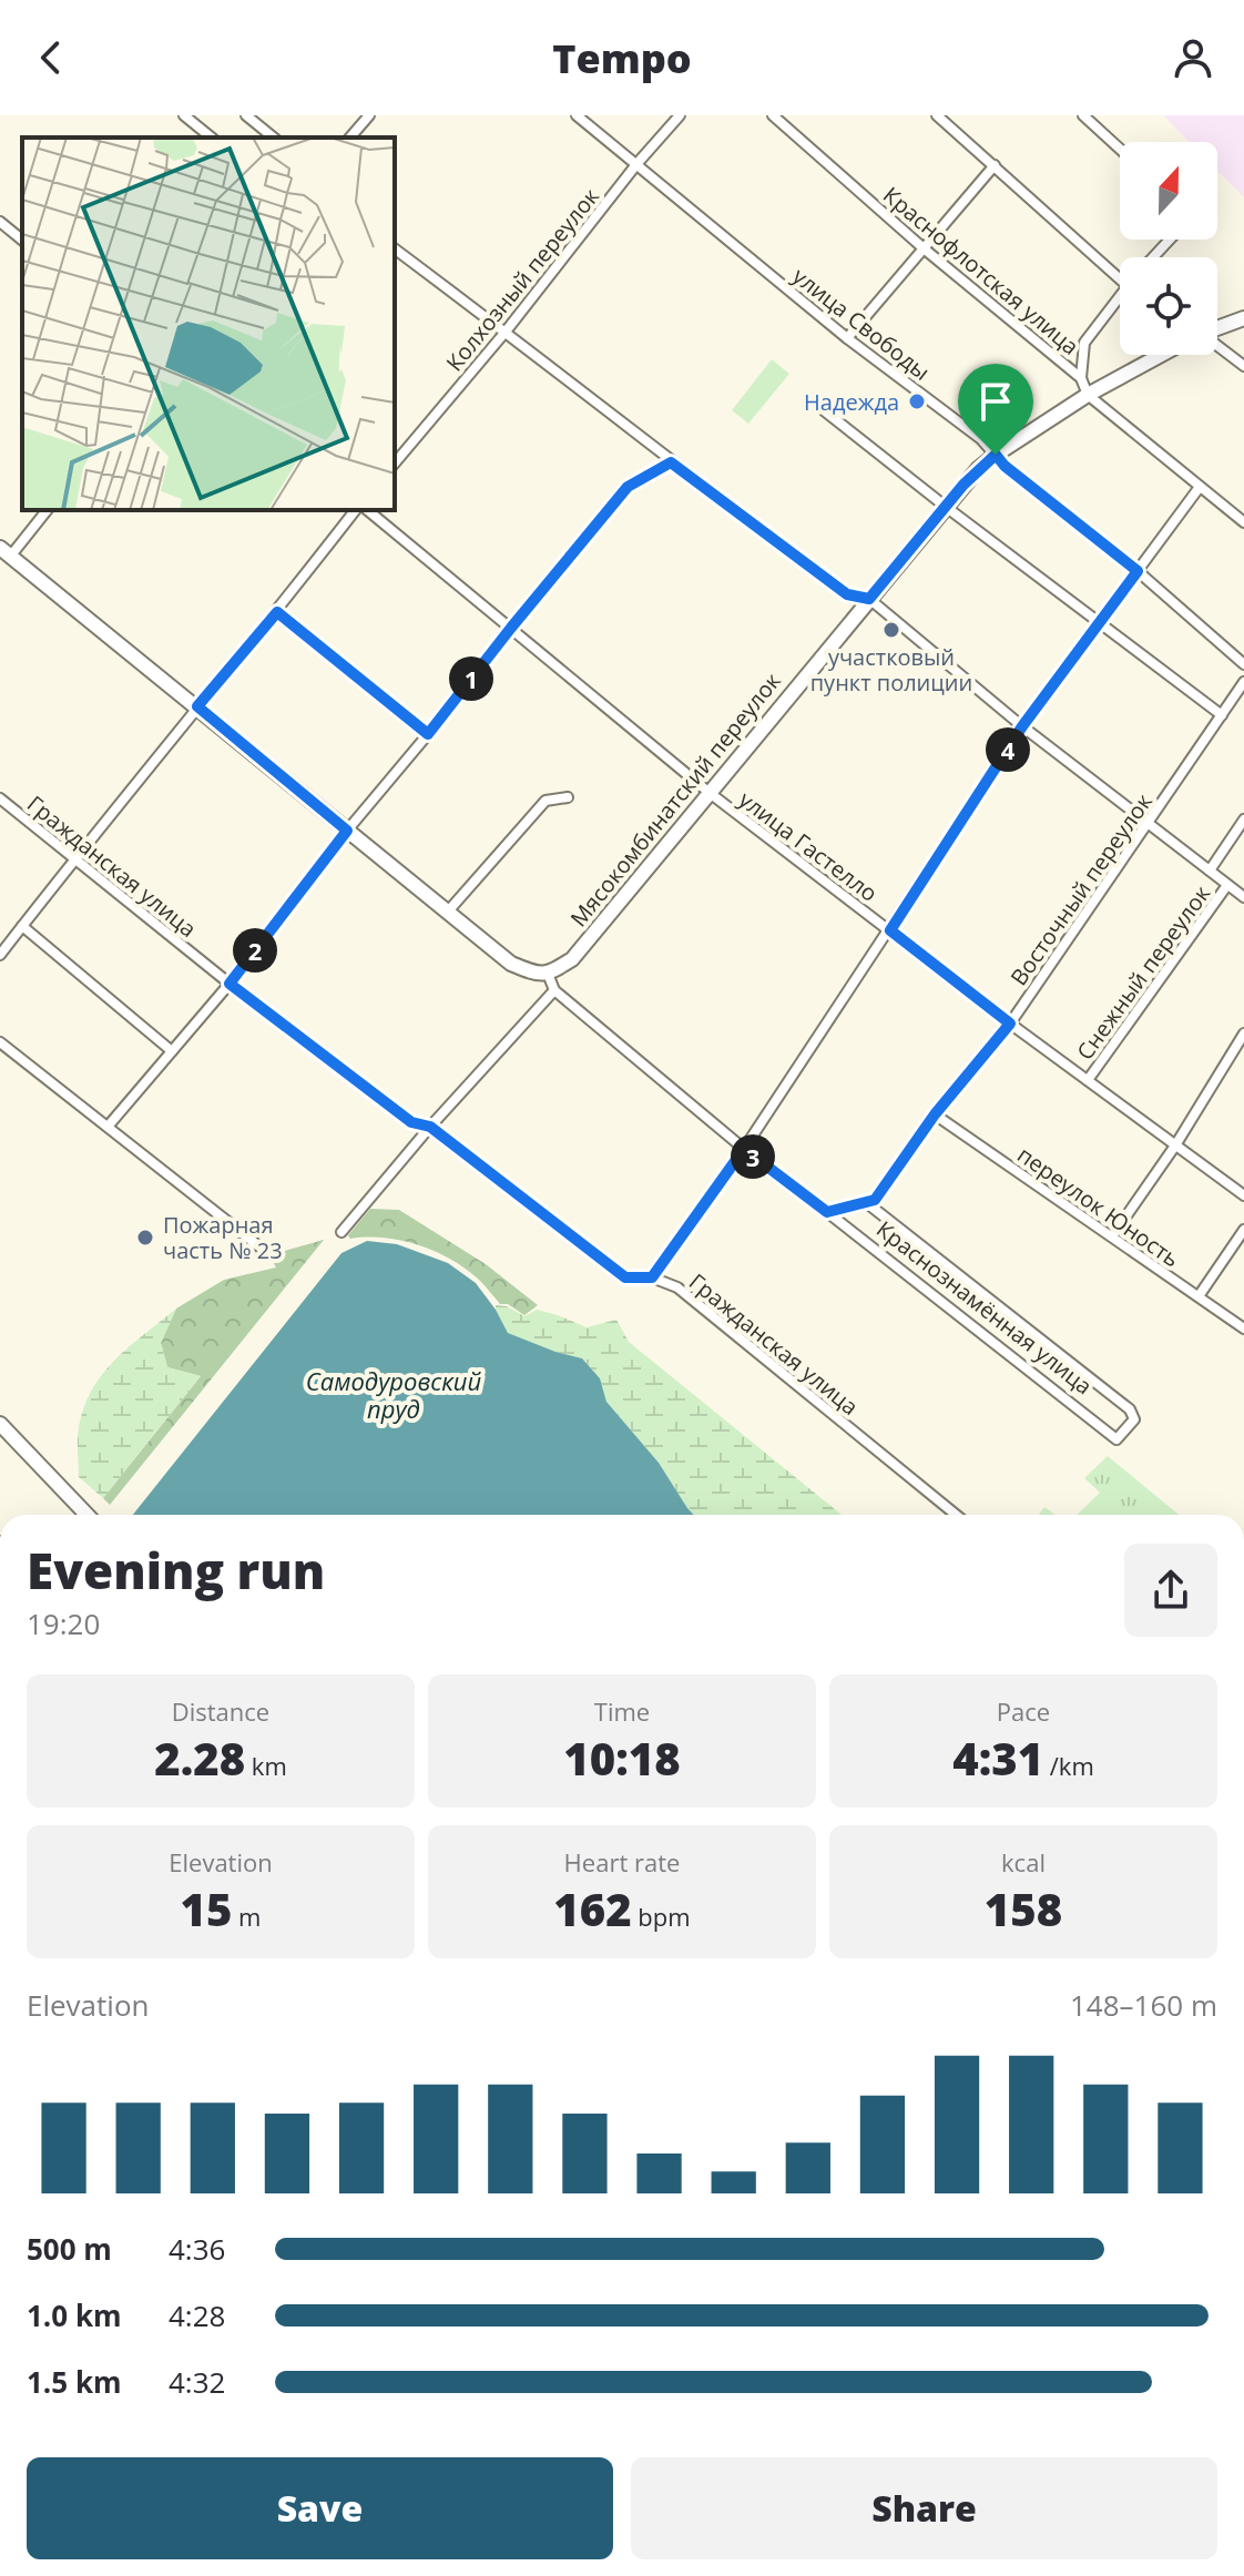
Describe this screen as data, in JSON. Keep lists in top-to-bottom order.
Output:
{
  "streets": {
    "main road": ["Мясокомбинатский переулок"],
    "street": [
      "Краснофлотская улица",
      "Колхозный переулок",
      "улица Свободы",
      "улица Гастелло",
      "Гражданская улица",
      "Восточный переулок",
      "Снежный переулок",
      "переулок Юность",
      "Краснознамённая улица"
    ]
  },
  "crossings": [
    ["Краснофлотская улица", "Мясокомбинатский переулок"],
    ["Колхозный переулок", "улица Свободы"],
    ["улица Свободы", "Мясокомбинатский переулок"],
    ["Мясокомбинатский переулок", "улица Гастелло"],
    ["Мясокомбинатский переулок", "Краснознамённая улица"],
    ["улица Гастелло", "Восточный переулок"],
    ["улица Гастелло", "Снежный переулок"],
    ["Восточный переулок", "переулок Юность"],
    ["Восточный переулок", "Краснознамённая улица"]
  ],
  "water": ["Самодуровский пруд"],
  "places": ["Надежда", "участковый пункт полиции", "Пожарная часть № 23"],
  "north": "top",
  "page": {
    "header": "Tempo",
    "pins": [
      "1",
      "4",
      "2",
      "3"
    ],
    "heading": ["Evening run", "19:20"],
    "stats": [
      ["Distance", "2.28 km"],
      ["Time", "10:18"],
      ["Pace", "4:31 /km"],
      ["Elevation", "15 m"],
      ["Heart rate", "162 bpm"],
      ["kcal", "158"]
    ],
    "chart": ["Elevation", "148–160 m"],
    "list": [
      {
        "name": "500 m",
        "note": "4:36"
      },
      {
        "name": "1.0 km",
        "note": "4:28"
      },
      {
        "name": "1.5 km",
        "note": "4:32"
      }
    ],
    "buttons": ["Save", "Share"]
  }
}
